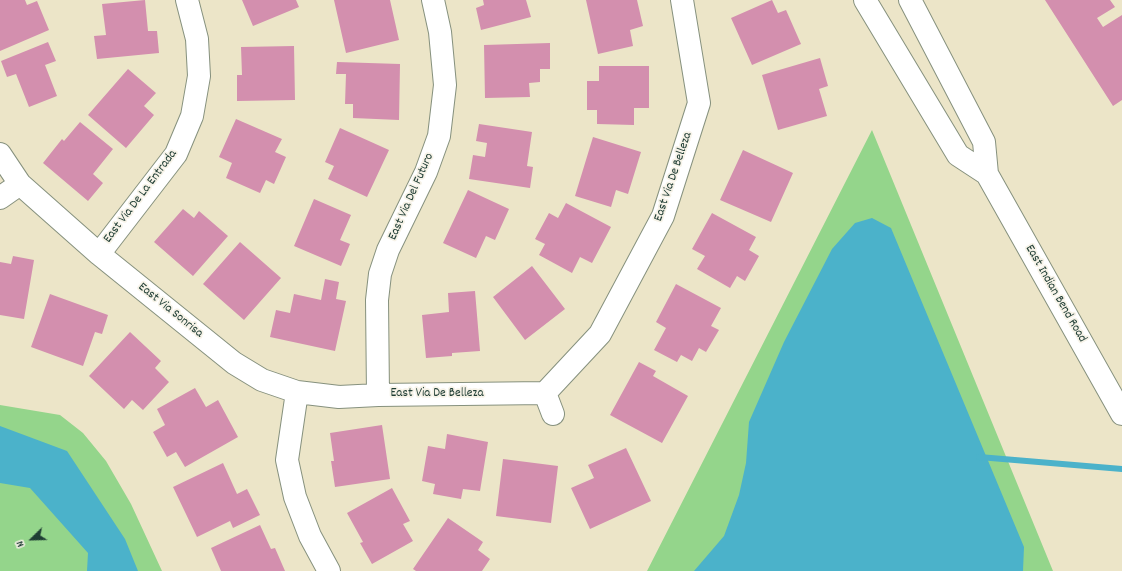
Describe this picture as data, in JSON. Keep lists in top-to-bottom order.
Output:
{
  "streets": {
    "street": [
      "East Via De Belleza",
      "East Via De La Entrada",
      "East Via Del Futuro",
      "East Indian Bend Road",
      "East Via Sonrisa"
    ]
  },
  "crossings": [
    ["East Via De Belleza", "East Via Del Futuro"],
    ["East Via De Belleza", "East Via Sonrisa"],
    ["East Via De La Entrada", "East Via Sonrisa"],
    ["East Via Del Futuro", "East Via Sonrisa"]
  ],
  "north": "bottom left"
}
